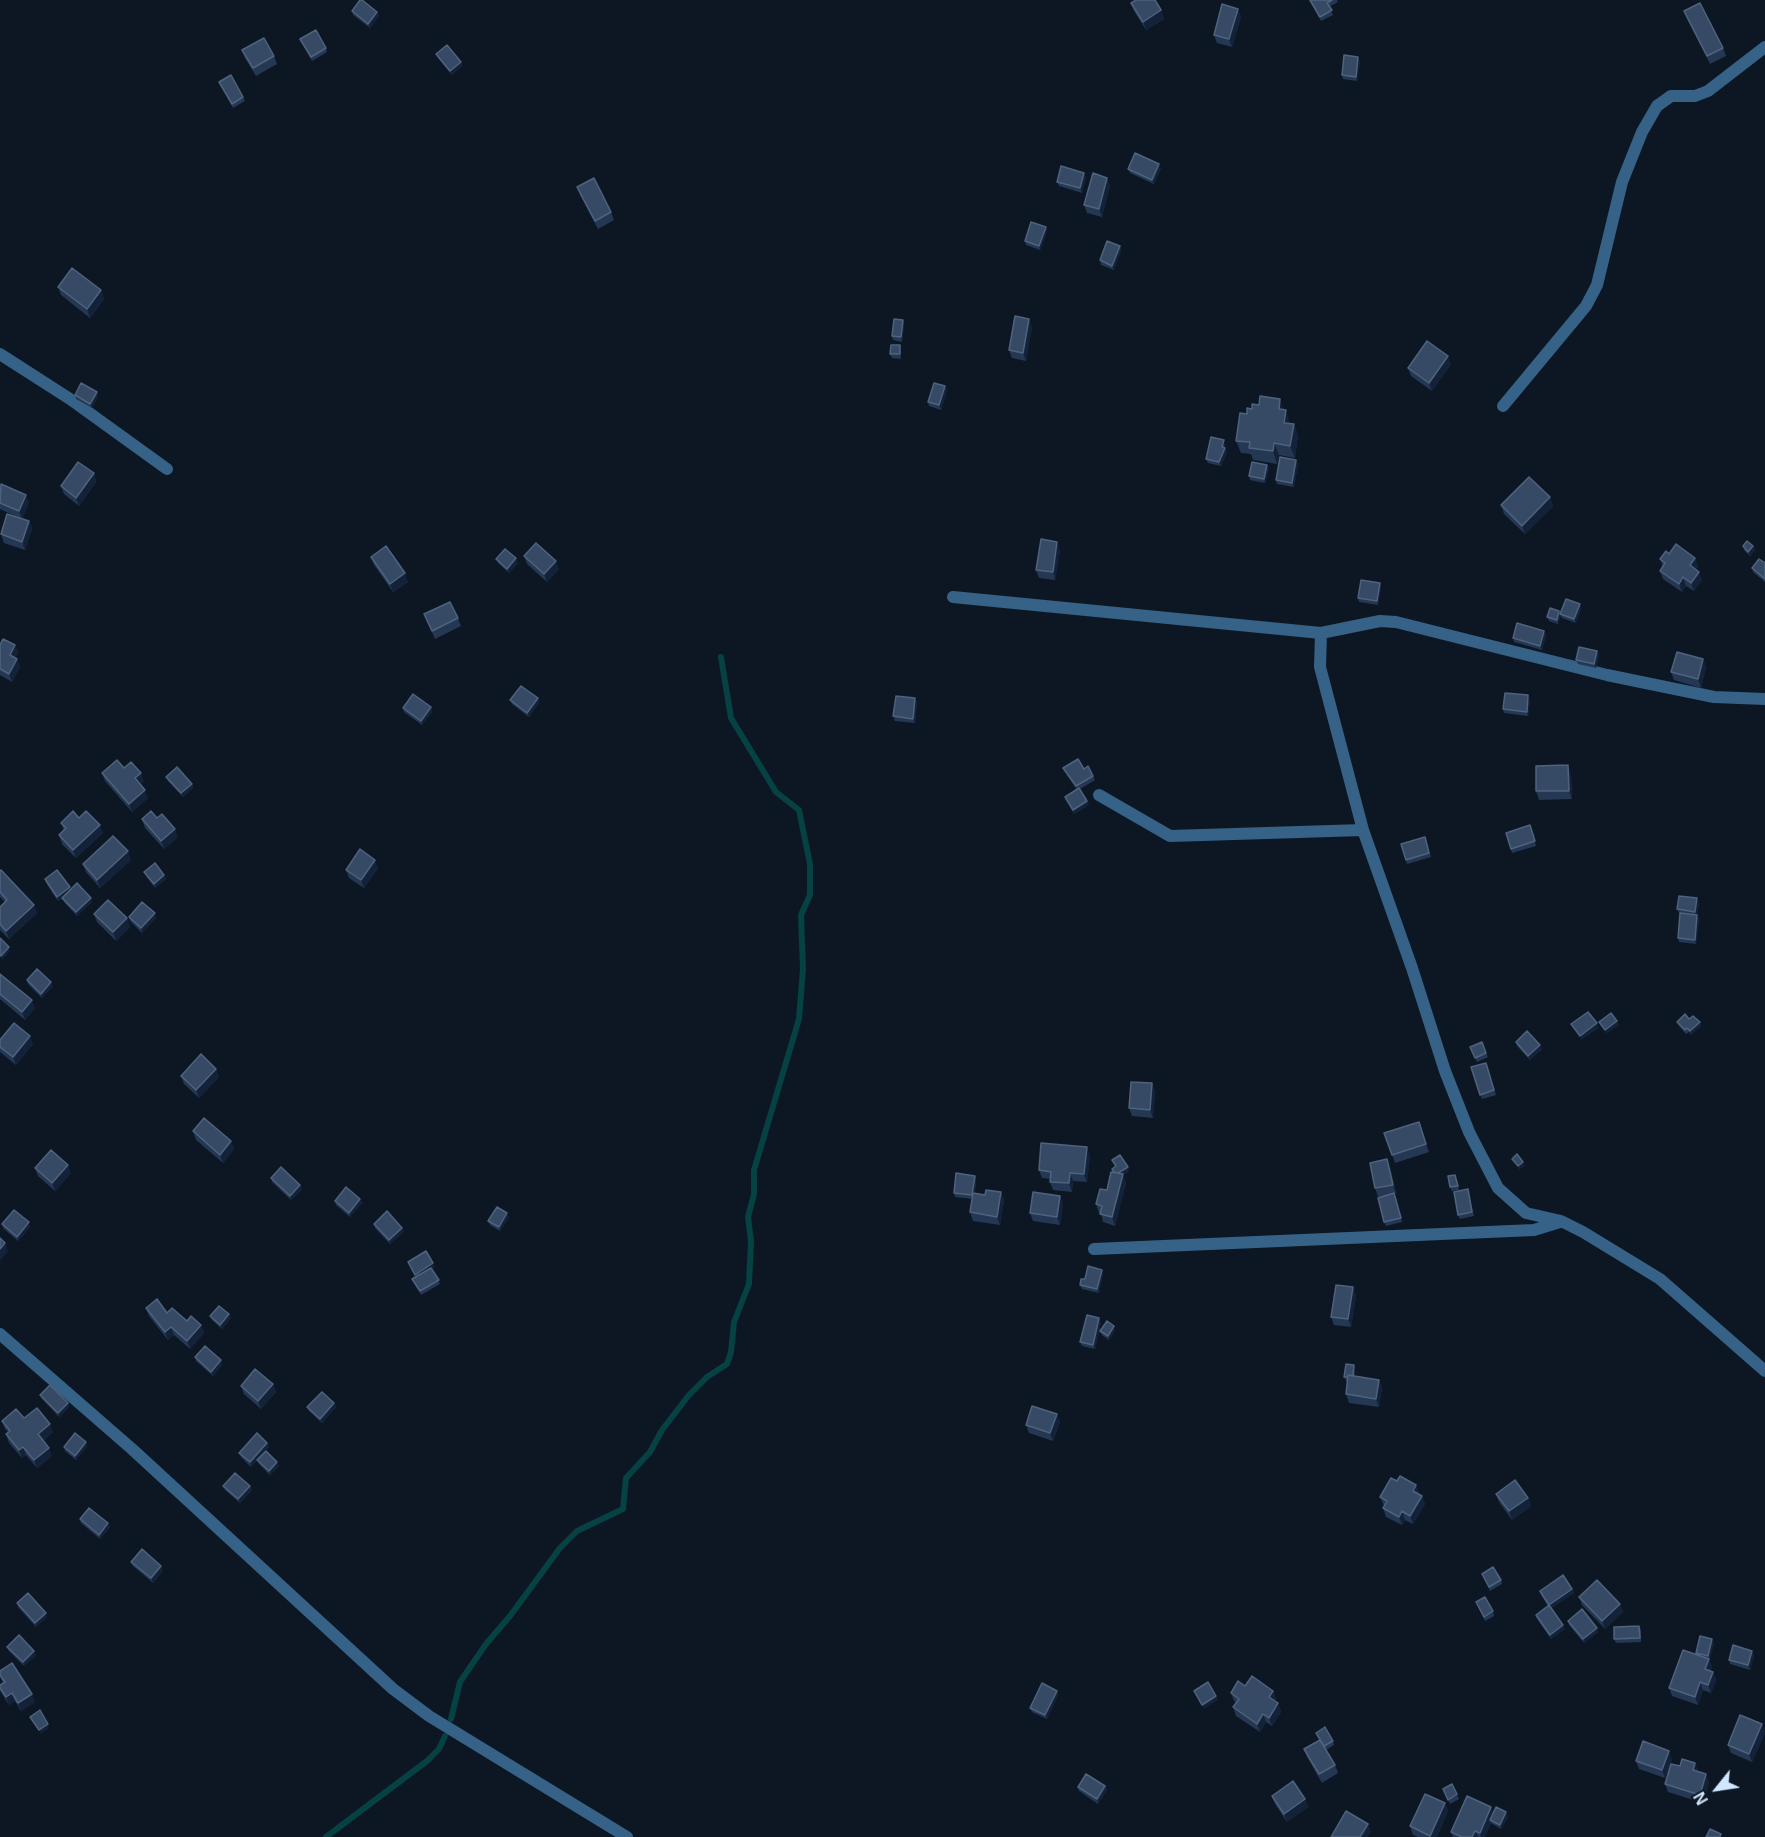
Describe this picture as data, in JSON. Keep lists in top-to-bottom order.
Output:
{
  "north": "bottom left"
}
